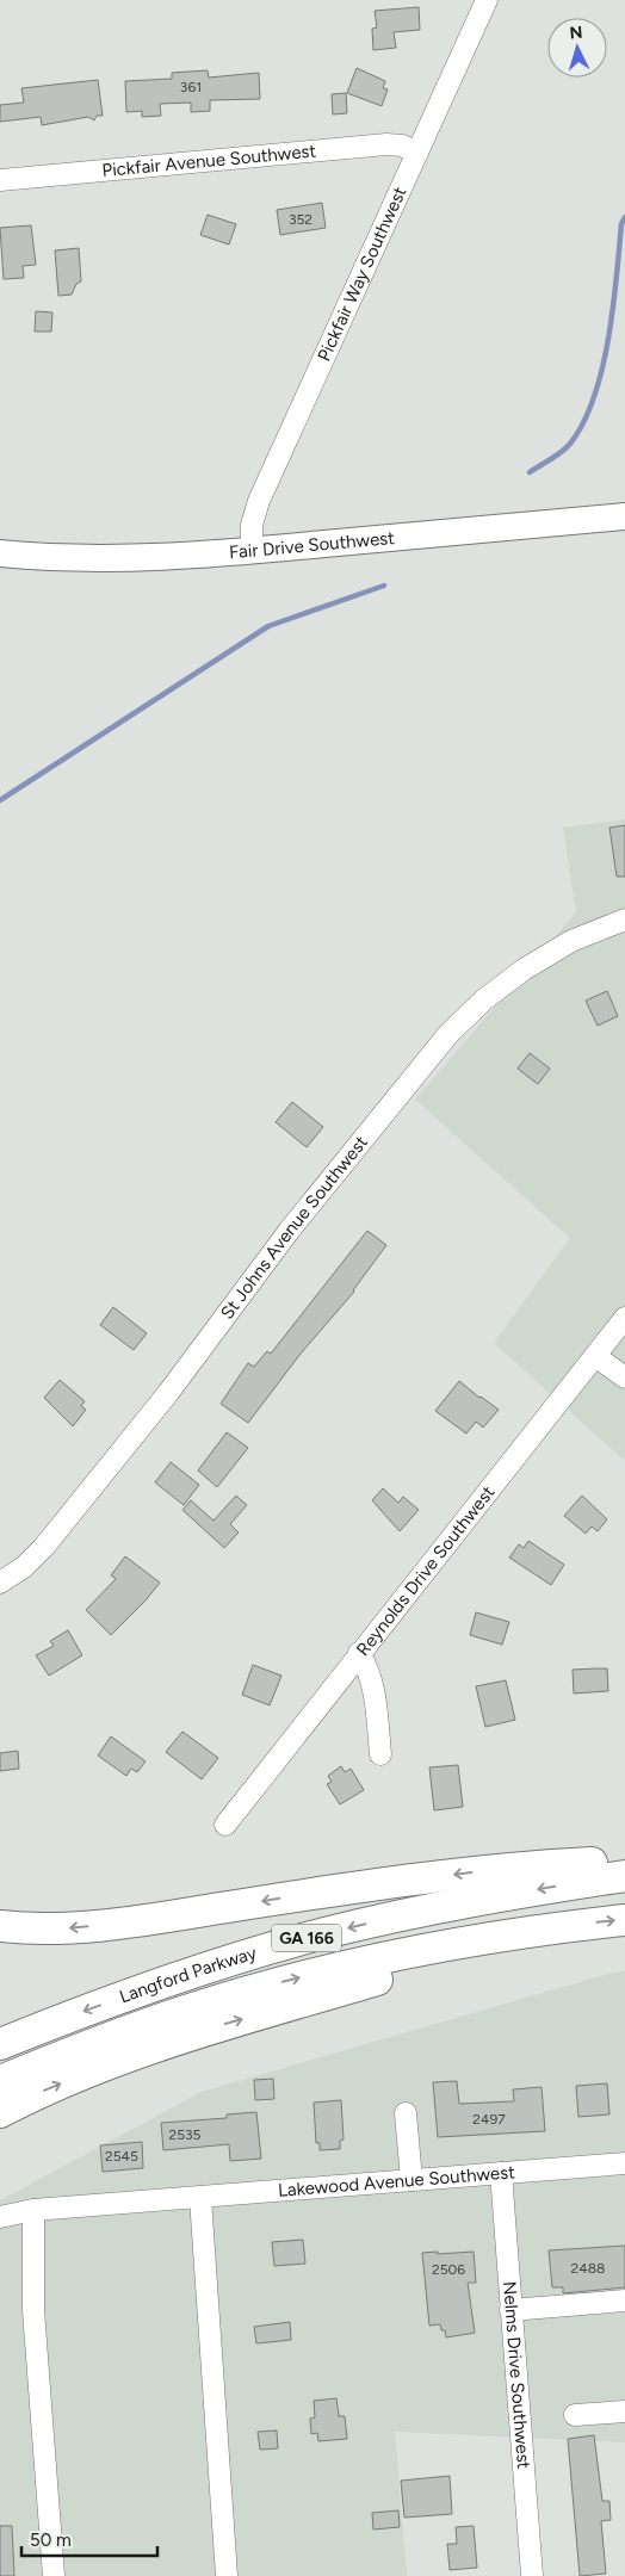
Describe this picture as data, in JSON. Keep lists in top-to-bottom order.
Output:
{
  "streets": {
    "highway": ["GA 166", "Langford Parkway"],
    "main road": ["Fair Drive Southwest"],
    "street": [
      "Pickfair Avenue Southwest",
      "Pickfair Way Southwest",
      "St Johns Avenue Southwest",
      "Reynolds Drive Southwest",
      "Lakewood Avenue Southwest",
      "Nelms Drive Southwest"
    ]
  },
  "crossings": [
    ["Pickfair Avenue Southwest", "Pickfair Way Southwest"],
    ["Pickfair Way Southwest", "Fair Drive Southwest"],
    ["Lakewood Avenue Southwest", "Nelms Drive Southwest"]
  ],
  "house_numbers": [
    "361",
    "352",
    "2497",
    "2535",
    "2545",
    "2488",
    "2506"
  ],
  "scale_bar": "50 m",
  "north": "top"
}
